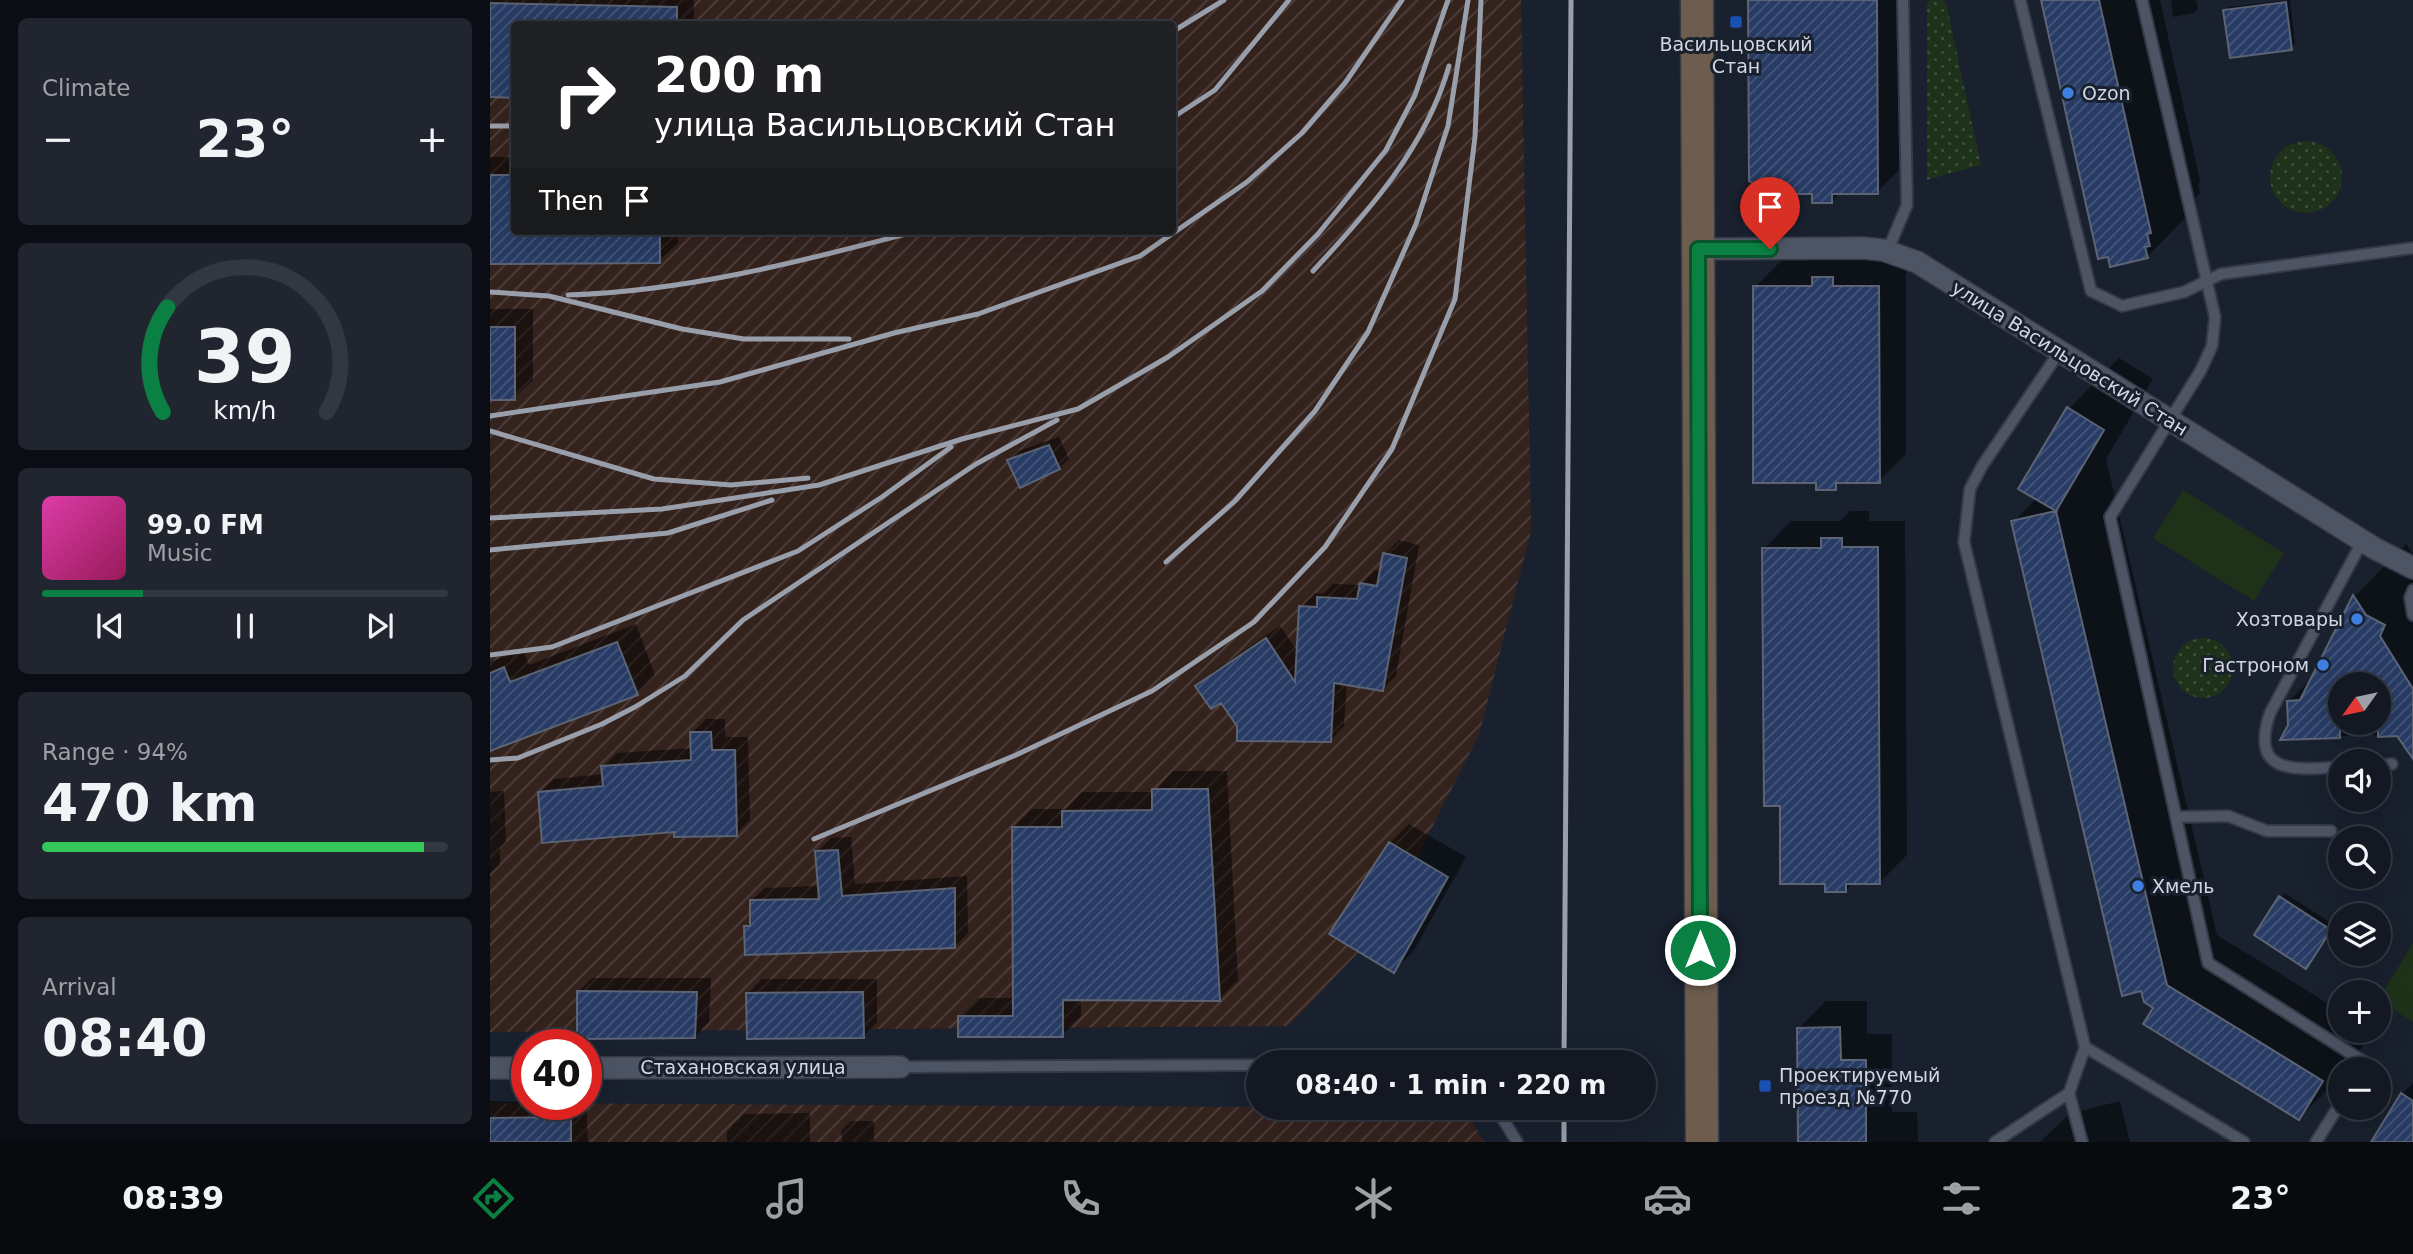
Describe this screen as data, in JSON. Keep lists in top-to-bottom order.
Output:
{
  "streets": {
    "street": ["улица Васильцовский Стан", "Стахановская улица"]
  },
  "places": {
    "transit": ["Васильцовский Стан", "Проектируемый проезд №770"],
    "other": [
      "Ozon",
      "Хозтовары",
      "Гастроном",
      "Хмель"
    ]
  },
  "north": "bottom left",
  "page": {
    "tile": [
      "Climate",
      ["Range · 94%", "470 km"],
      ["Arrival", "08:40"]
    ],
    "turn": ["200 m", "улица Васильцовский Стан"],
    "heat": ["−", "23°", "+"],
    "then": "Then",
    "song": ["99.0 FM", "Music"],
    "map_buttons": ["+", "−"],
    "limit": "40",
    "trip": "08:40 · 1 min · 220 m",
    "tabs": ["08:39", "23°"],
    "gauge": ["39", "km/h"]
  }
}
